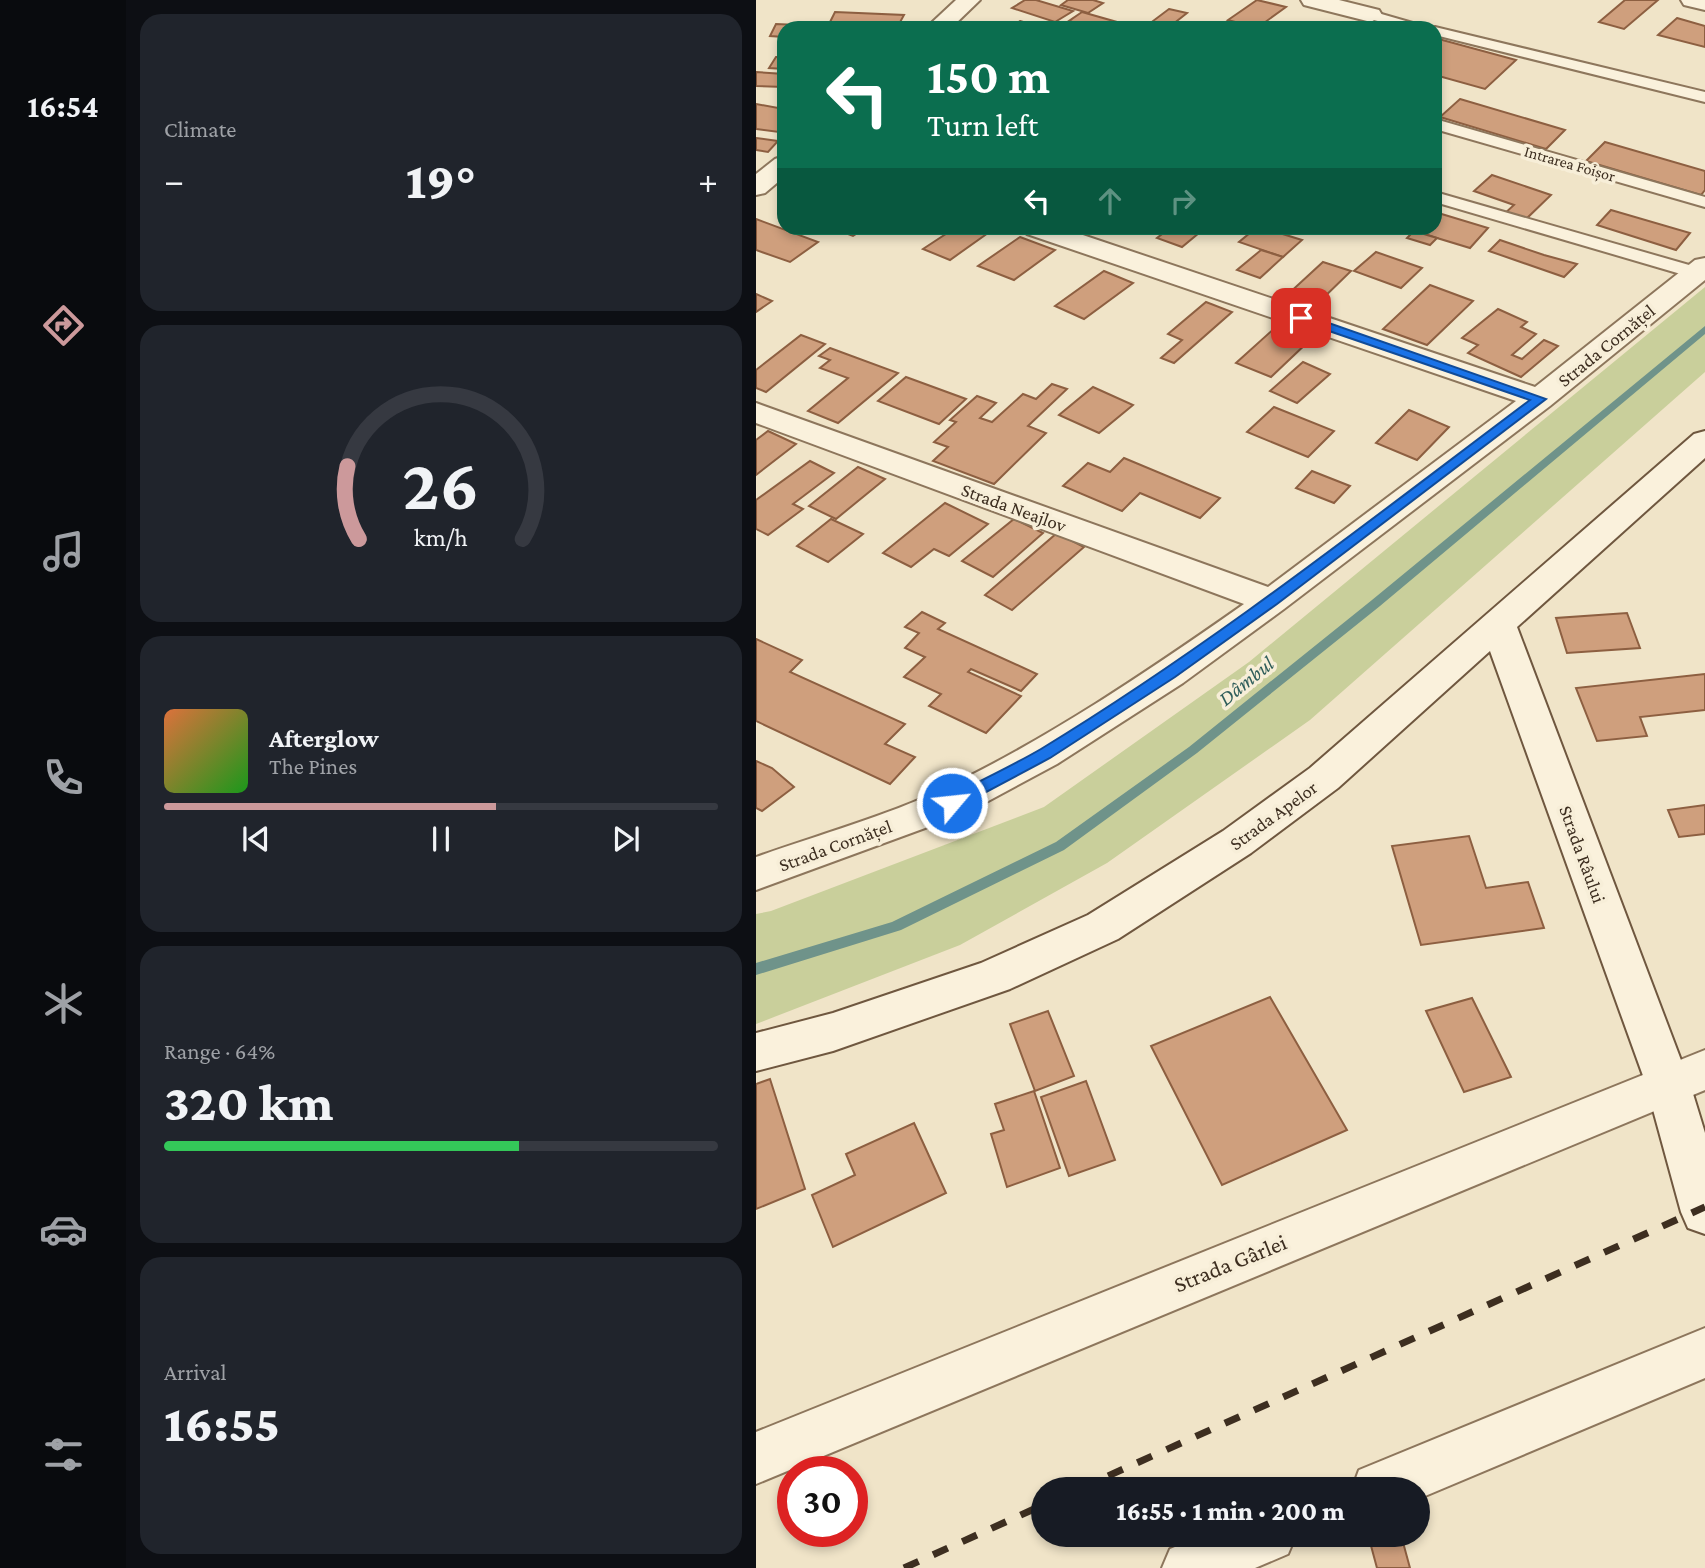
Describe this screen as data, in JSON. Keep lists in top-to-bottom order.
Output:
{
  "streets": {
    "street": [
      "Strada Cornățel",
      "Strada Neajlov",
      "Strada Apelor",
      "Strada Râului",
      "Strada Gârlei"
    ],
    "lane": ["Intrarea Foișor"]
  },
  "crossings": [
    ["Strada Cornățel", "Strada Neajlov"],
    ["Strada Apelor", "Strada Râului"],
    ["Strada Râului", "Strada Gârlei"]
  ],
  "water": ["Dâmbul"],
  "page": {
    "tabs": "16:54",
    "tile": [
      "Climate",
      ["Range · 64%", "320 km"],
      ["Arrival", "16:55"]
    ],
    "turn": ["150 m", "Turn left"],
    "heat": ["−", "19°", "+"],
    "song": ["Afterglow", "The Pines"],
    "limit": "30",
    "trip": "16:55 · 1 min · 200 m",
    "gauge": ["26", "km/h"]
  }
}
